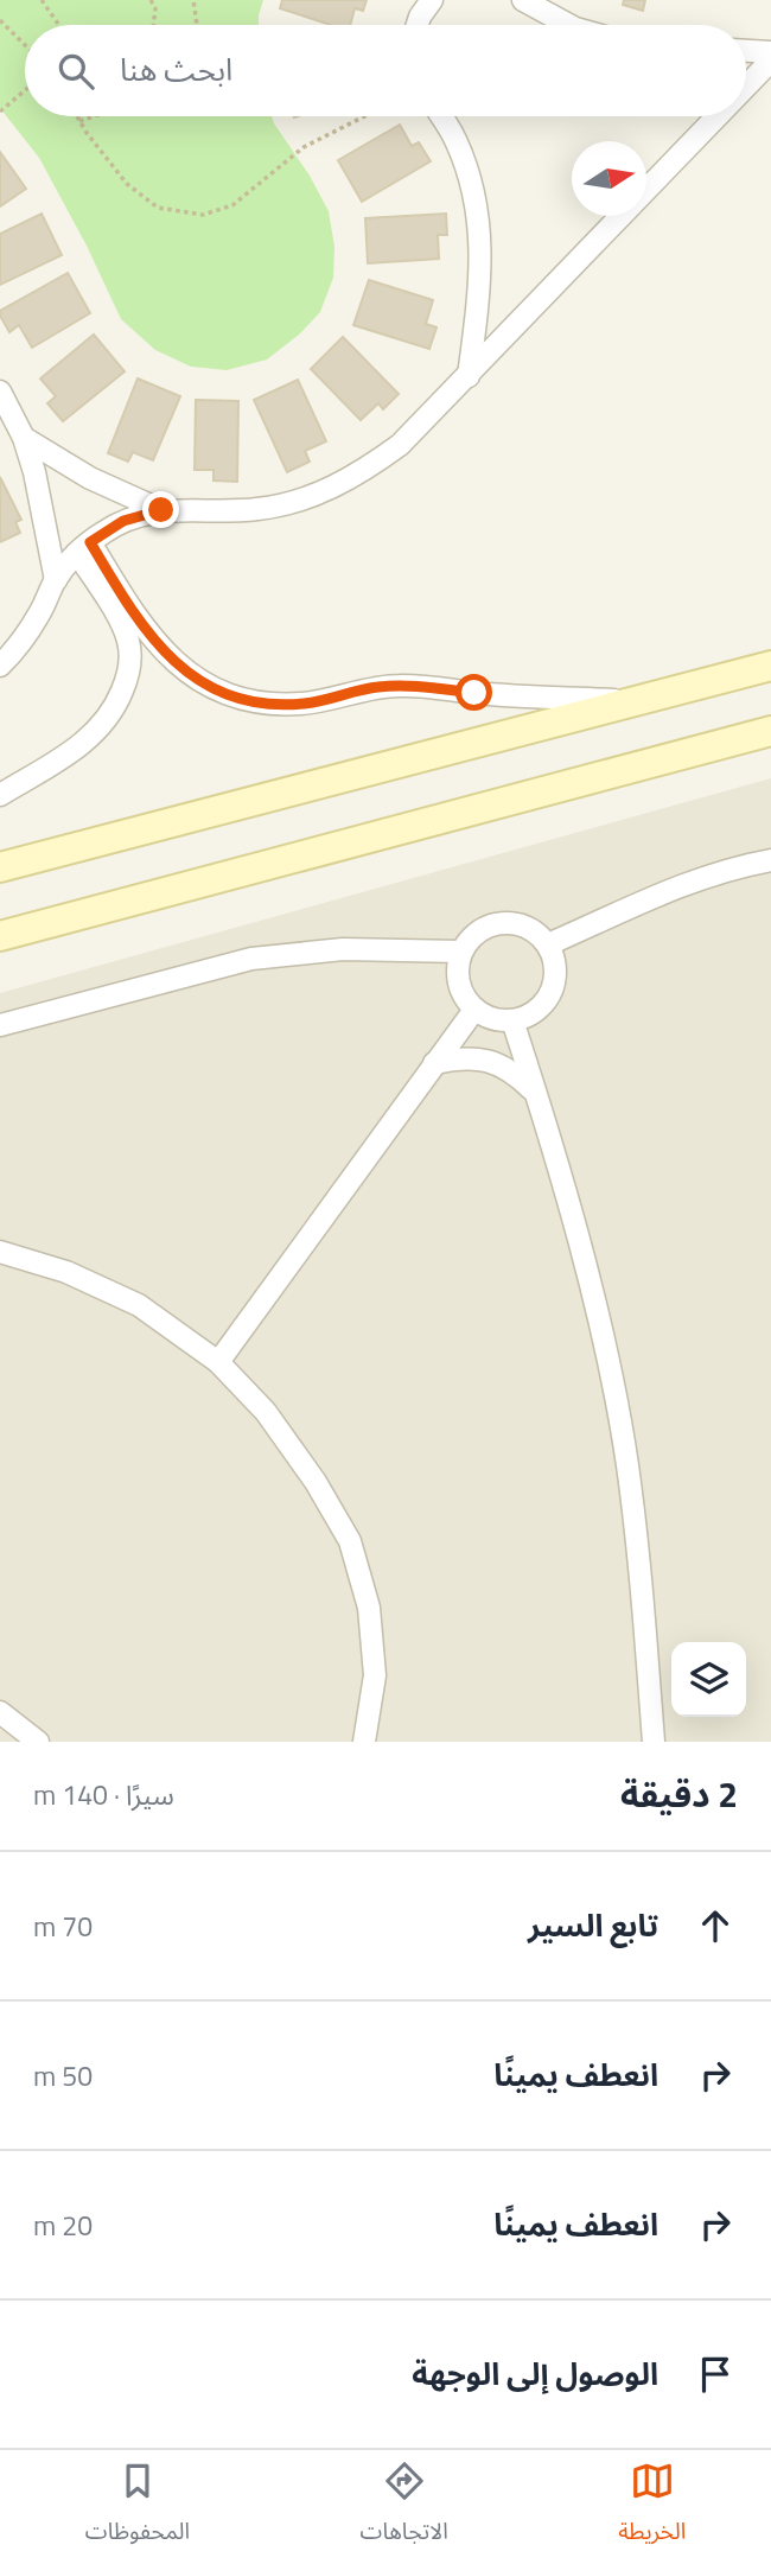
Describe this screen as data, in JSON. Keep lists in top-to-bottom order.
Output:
{
  "north": "right",
  "page": {
    "search": "ابحث هنا",
    "heading": ["2 دقيقة", "سيرًا · 140 m"],
    "list": [
      ["تابع السير", "70 m"],
      ["انعطف يمينًا", "50 m"],
      ["انعطف يمينًا", "20 m"],
      "الوصول إلى الوجهة"
    ],
    "nav": ["الخريطة", "الاتجاهات", "المحفوظات"]
  }
}
